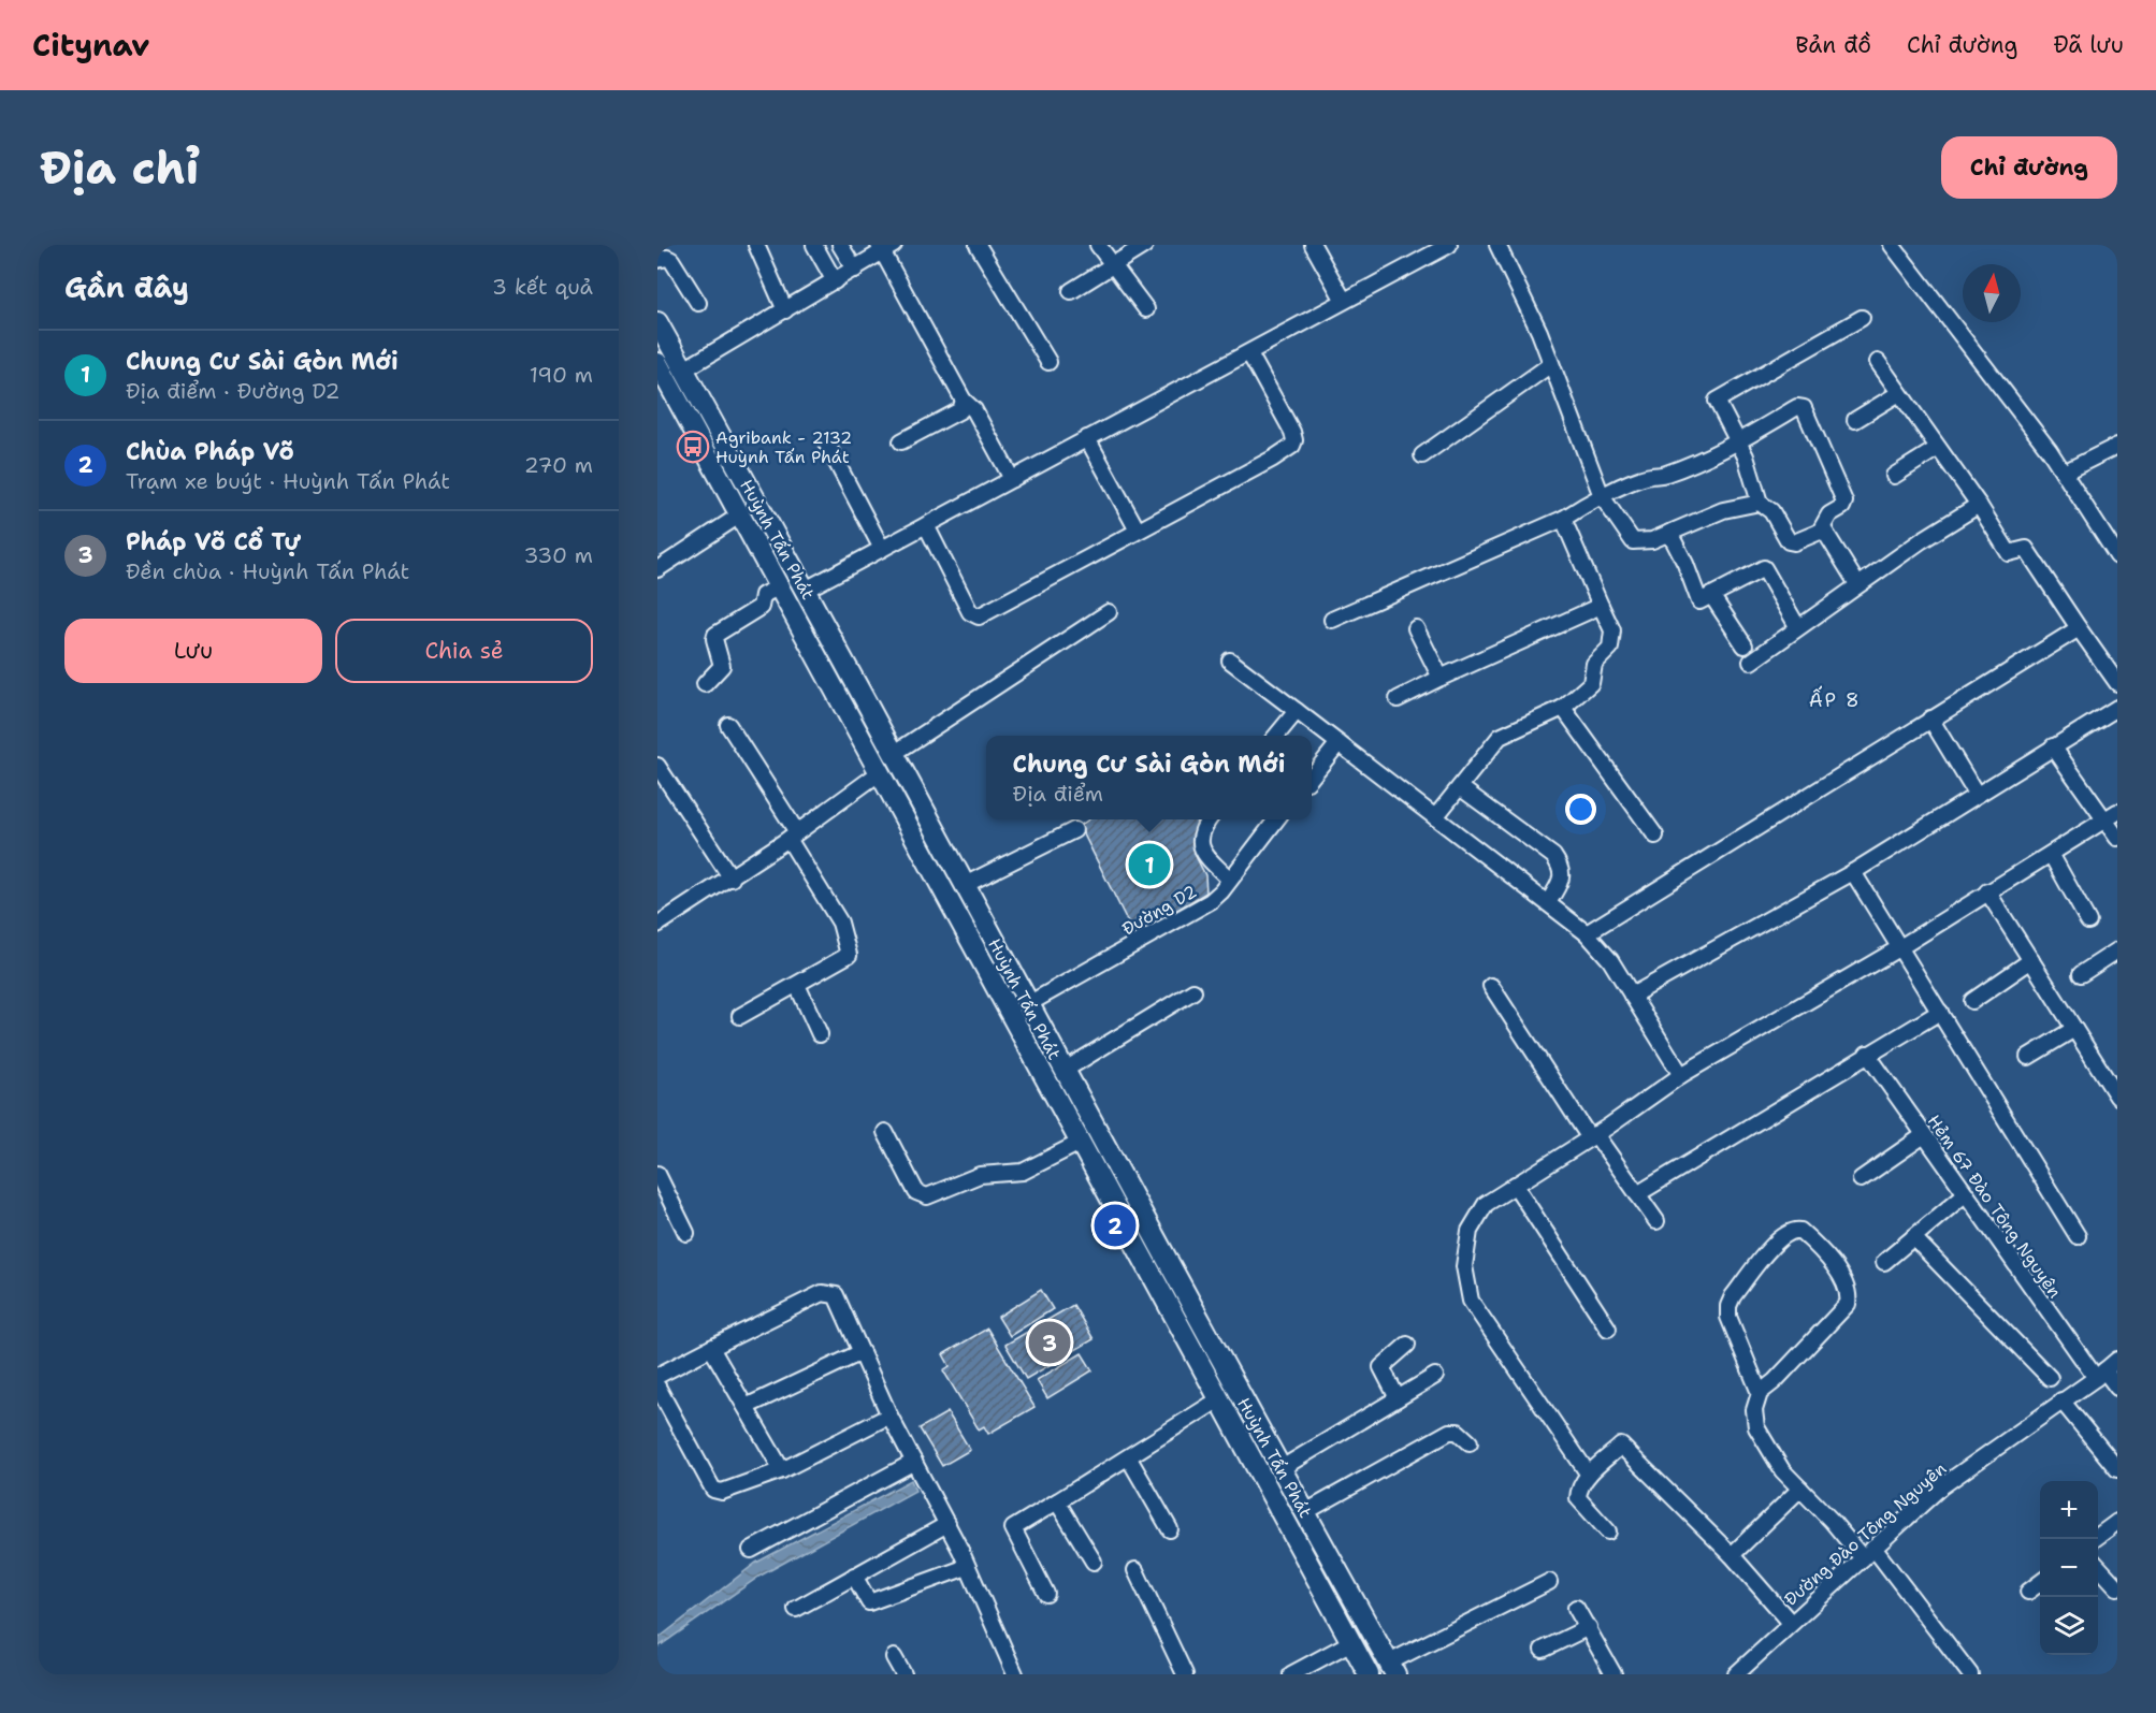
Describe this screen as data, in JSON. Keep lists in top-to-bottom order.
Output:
{
  "streets": {
    "main road": ["Huỳnh Tấn Phát"],
    "street": ["Đường D2", "Hẻm 67 Đào Tông Nguyên", "Đường Đào Tông Nguyên"]
  },
  "crossings": [
    ["Huỳnh Tấn Phát", "Đường D2"],
    ["Hẻm 67 Đào Tông Nguyên", "Đường Đào Tông Nguyên"]
  ],
  "districts": ["ẤP 8"],
  "places": {
    "bus stop": ["Agribank - 2132 Huỳnh Tấn Phát"]
  },
  "north": "top",
  "page": {
    "header": "Citynav",
    "nav": ["Bản đồ", "Chỉ đường", "Đã lưu"],
    "buttons": [
      "Chỉ đường",
      ["Lưu", "Chia sẻ"]
    ],
    "title": "Địa chỉ",
    "heading": ["Gần đây", "3 kết quả"],
    "list": [
      {
        "mark": "1",
        "name": "Chung Cư Sài Gòn Mới",
        "note": "Địa điểm · Đường D2",
        "value": "190 m"
      },
      {
        "mark": "2",
        "name": "Chùa Pháp Võ",
        "note": "Trạm xe buýt · Huỳnh Tấn Phát",
        "value": "270 m"
      },
      {
        "mark": "3",
        "name": "Pháp Võ Cổ Tự",
        "note": "Đền chùa · Huỳnh Tấn Phát",
        "value": "330 m"
      }
    ],
    "popup": ["Chung Cư Sài Gòn Mới", "Địa điểm"],
    "pins": ["1", "2", "3"],
    "map_buttons": ["+", "−"]
  }
}
